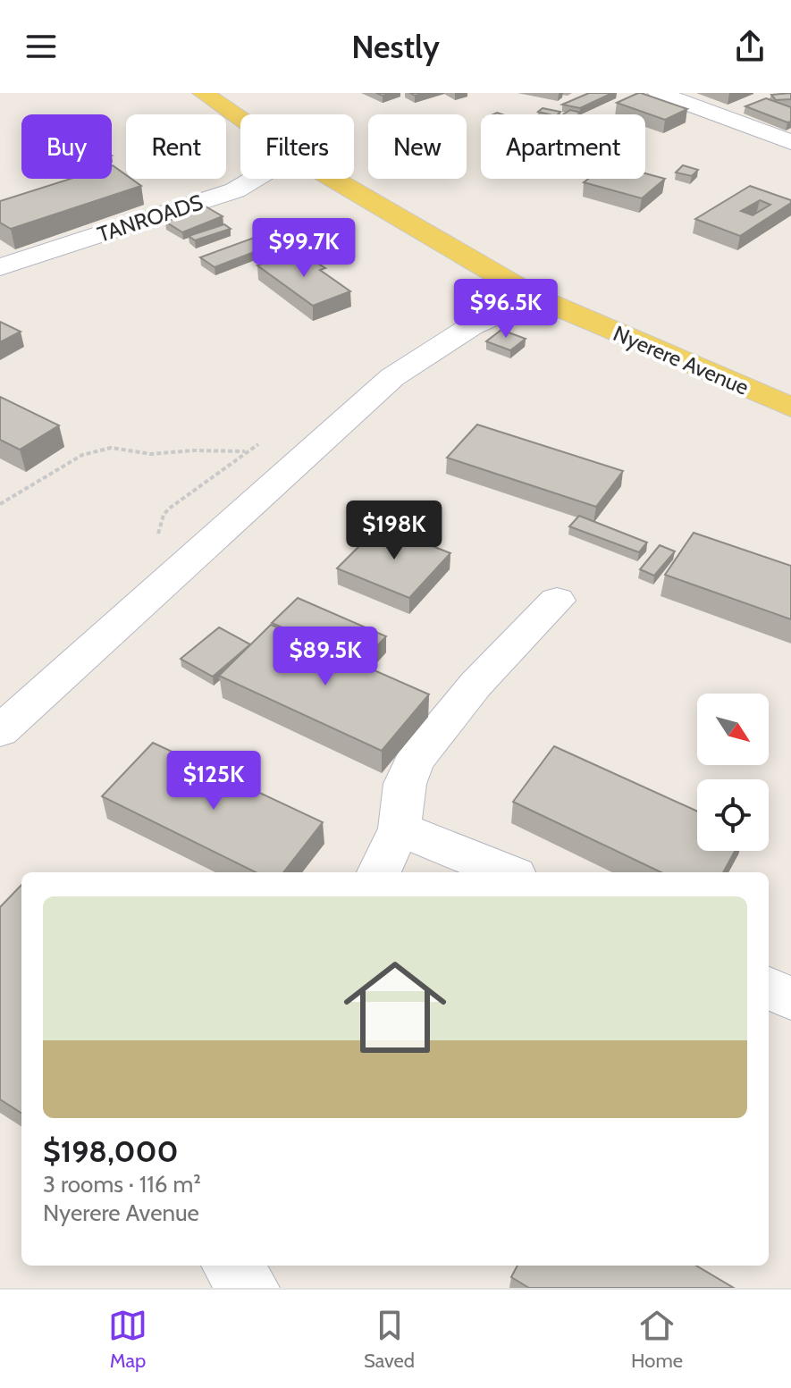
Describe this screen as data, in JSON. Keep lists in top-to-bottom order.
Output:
{
  "streets": {
    "main road": ["Nyerere Avenue"],
    "street": ["TANROADS"]
  },
  "north": "bottom right",
  "page": {
    "header": "Nestly",
    "chip": [
      "Buy",
      "Rent",
      "Filters",
      "New",
      "Apartment"
    ],
    "price": [
      "$99.7K",
      "$96.5K",
      "$198K",
      "$89.5K",
      "$125K"
    ],
    "list": [
      {
        "name": "$198,000",
        "note": "3 rooms · 116 m² · Nyerere Avenue"
      }
    ],
    "tabs": ["Map", "Saved", "Home"]
  }
}
